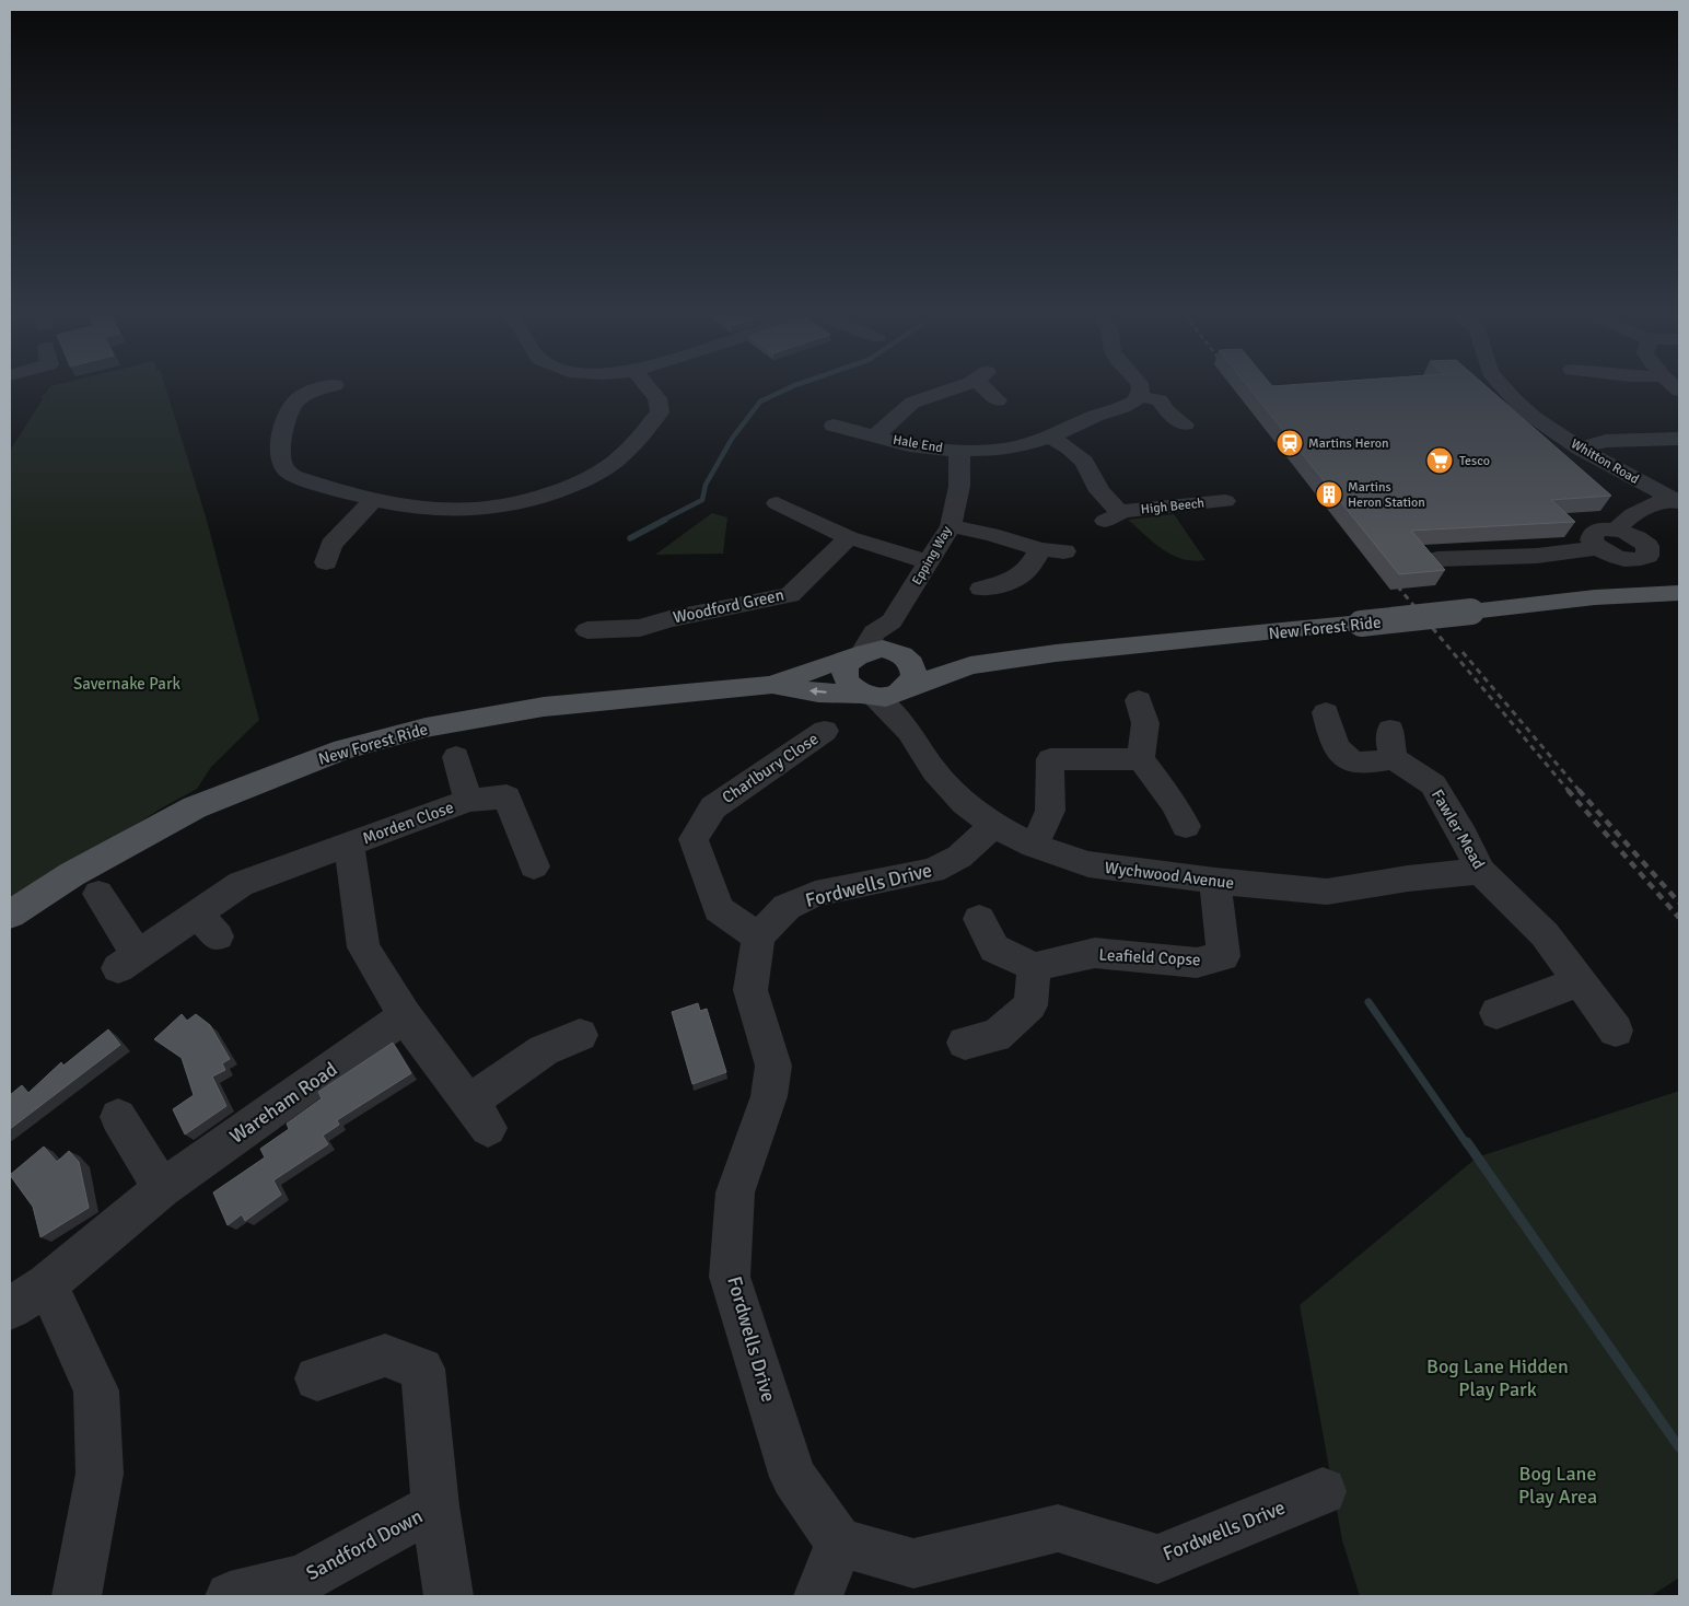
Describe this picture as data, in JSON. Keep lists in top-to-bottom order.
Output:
{
  "streets": {
    "main road": ["New Forest Ride"],
    "street": [
      "Hale End",
      "Whitton Road",
      "High Beech",
      "Epping Way",
      "Woodford Green",
      "Charlbury Close",
      "Morden Close",
      "Fawler Mead",
      "Wychwood Avenue",
      "Fordwells Drive",
      "Leafield Copse",
      "Wareham Road",
      "Sandford Down"
    ]
  },
  "crossings": [
    ["Hale End", "High Beech"],
    ["Hale End", "Epping Way"],
    ["Epping Way", "New Forest Ride"],
    ["Epping Way", "Wychwood Avenue"],
    ["New Forest Ride", "Wychwood Avenue"],
    ["Charlbury Close", "Fordwells Drive"],
    ["Fawler Mead", "Wychwood Avenue"],
    ["Wychwood Avenue", "Fordwells Drive"],
    ["Wychwood Avenue", "Leafield Copse"]
  ],
  "parks": ["Savernake Park", "Bog Lane Hidden Play Park", "Bog Lane Play Area"],
  "places": {
    "station": ["Martins Heron"],
    "supermarket": ["Tesco"],
    "building": ["Martins Heron Station"]
  }
}
